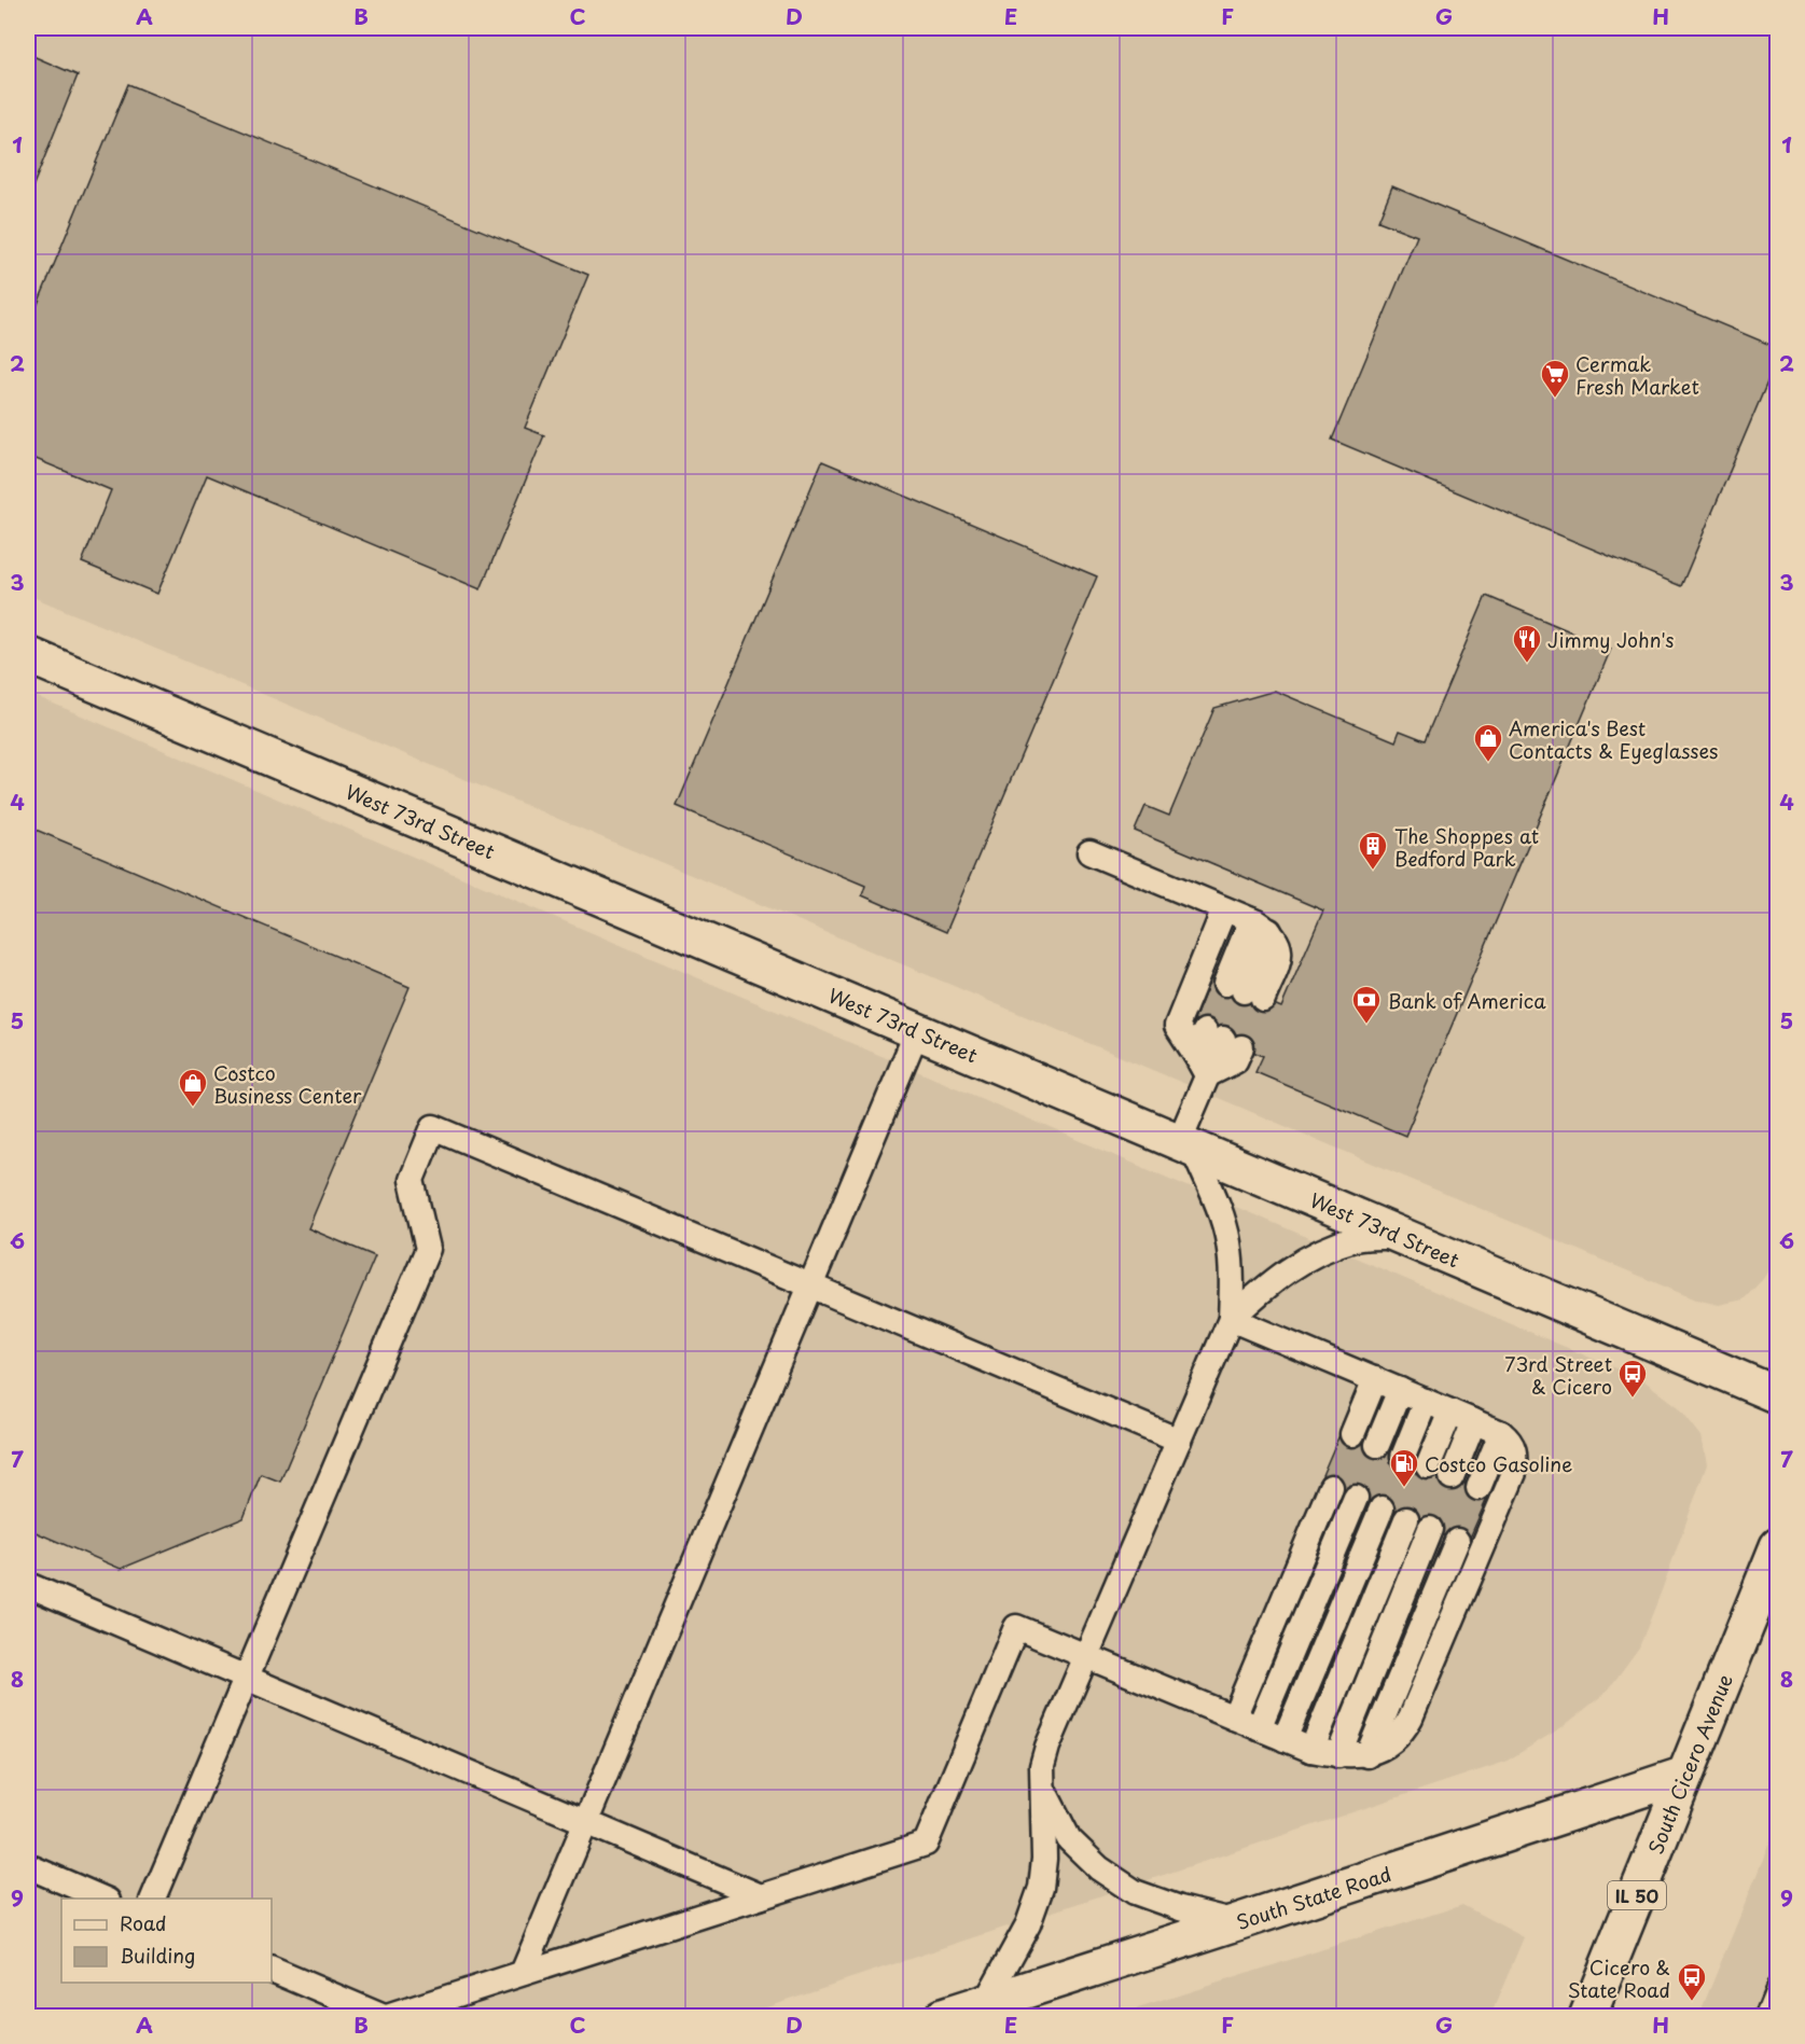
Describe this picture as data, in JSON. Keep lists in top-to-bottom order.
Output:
{
  "streets": {
    "street": [
      "West 73rd Street",
      "South Cicero Avenue",
      "IL 50",
      "South State Road"
    ]
  },
  "crossings": [
    ["South Cicero Avenue", "South State Road"]
  ],
  "places": {
    "supermarket": ["Cermak Fresh Market"],
    "restaurant": ["Jimmy John's"],
    "shop": ["America's Best Contacts & Eyeglasses", "Costco Business Center"],
    "building": ["The Shoppes at Bedford Park"],
    "bank": ["Bank of America"],
    "bus stop": ["73rd Street & Cicero", "Cicero & State Road"],
    "fuel station": ["Costco Gasoline"]
  },
  "legend": ["Road", "Building"],
  "grid": {
    "columns": [
      "A",
      "B",
      "C",
      "D",
      "E",
      "F",
      "G",
      "H"
    ],
    "rows": [
      "1",
      "2",
      "3",
      "4",
      "5",
      "6",
      "7",
      "8",
      "9"
    ]
  }
}
